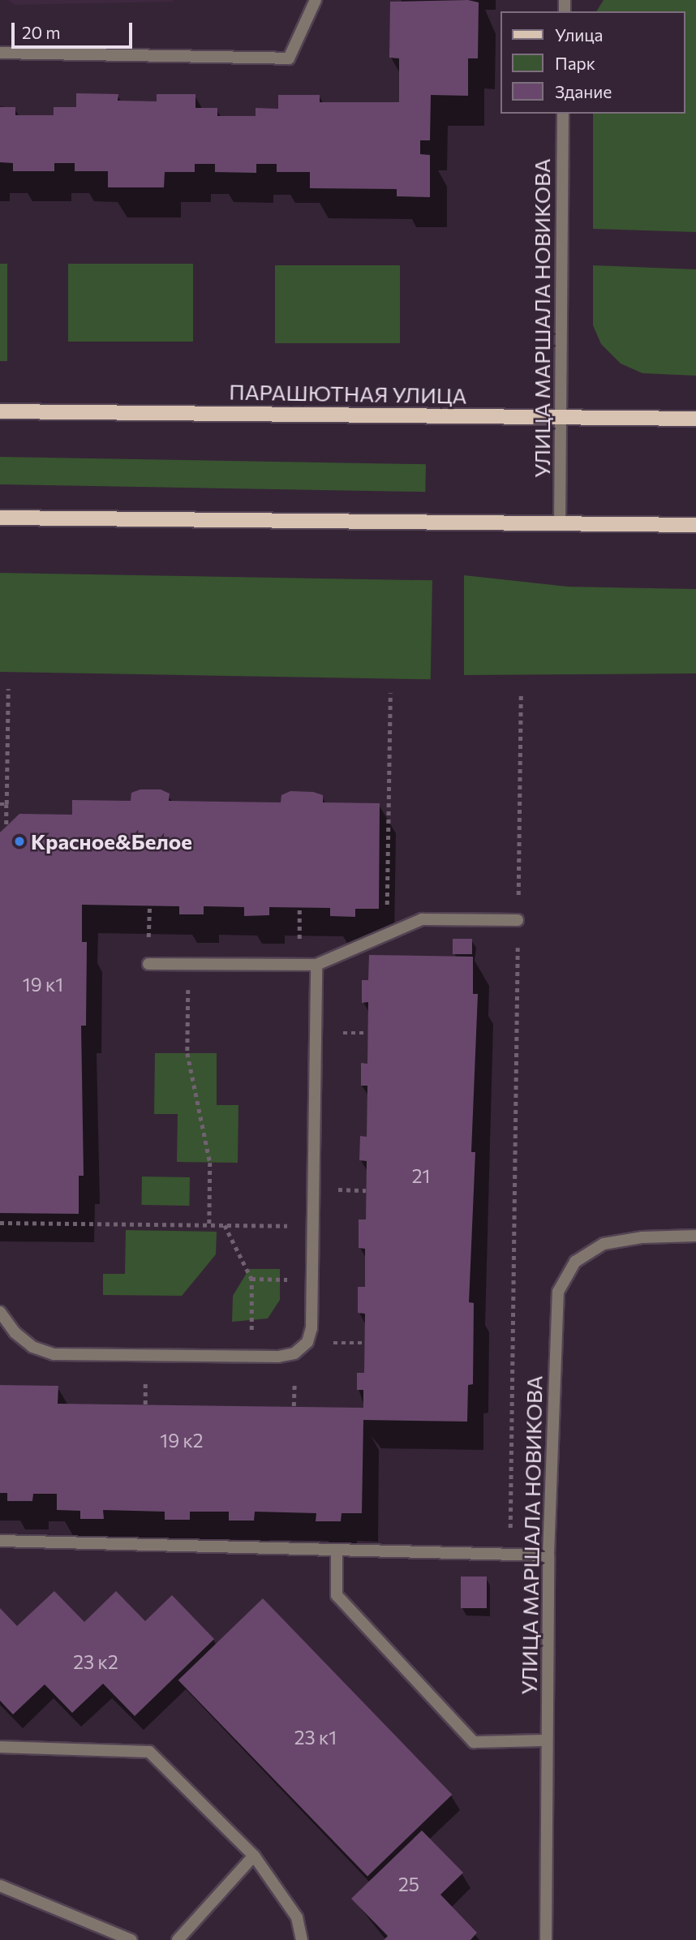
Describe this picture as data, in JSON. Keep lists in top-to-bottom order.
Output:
{
  "streets": {
    "main road": ["ПАРАШЮТНАЯ УЛИЦА"],
    "street": ["УЛИЦА МАРШАЛА НОВИКОВА"]
  },
  "crossings": [
    ["УЛИЦА МАРШАЛА НОВИКОВА", "ПАРАШЮТНАЯ УЛИЦА"]
  ],
  "places": ["Красное&Белое"],
  "house_numbers": [
    "19 к1",
    "21",
    "19 к2",
    "23 к2",
    "23 к1",
    "25"
  ],
  "legend": ["Улица", "Парк", "Здание"],
  "scale_bar": "20 m"
}
